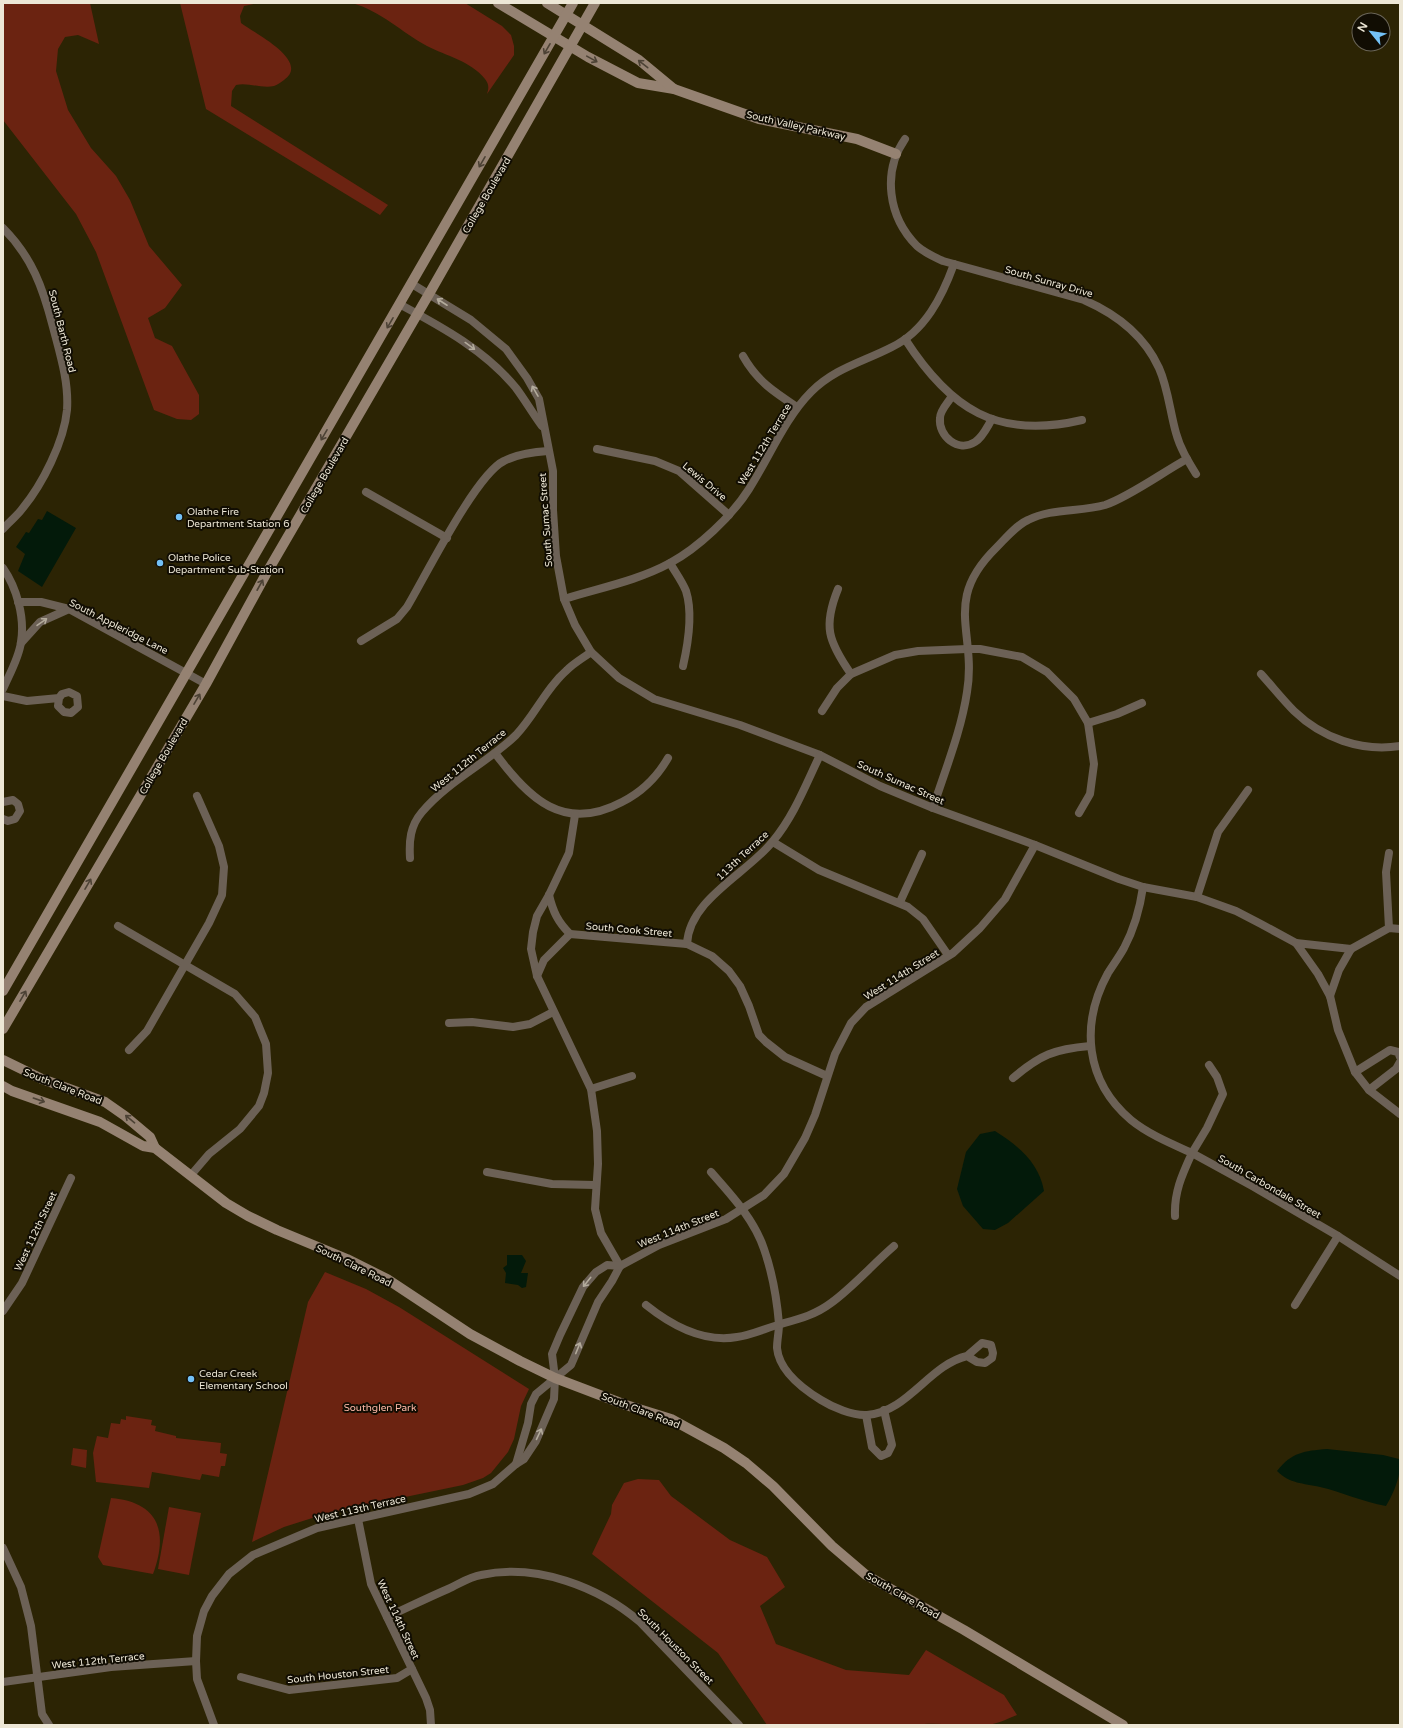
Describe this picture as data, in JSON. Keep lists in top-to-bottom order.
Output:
{
  "streets": {
    "street": [
      "South Valley Parkway",
      "College Boulevard",
      "South Sunray Drive",
      "South Barth Road",
      "West 112th Terrace",
      "Lewis Drive",
      "South Sumac Street",
      "South Appleridge Lane",
      "113th Terrace",
      "South Cook Street",
      "West 114th Street",
      "South Clare Road",
      "South Carbondale Street",
      "West 112th Street",
      "West 113th Terrace",
      "South Houston Street"
    ]
  },
  "crossings": [
    ["South Valley Parkway", "College Boulevard"],
    ["South Valley Parkway", "South Sunray Drive"],
    ["College Boulevard", "South Sumac Street"],
    ["College Boulevard", "South Appleridge Lane"],
    ["South Sunray Drive", "West 112th Terrace"],
    ["West 112th Terrace", "Lewis Drive"],
    ["West 112th Terrace", "South Sumac Street"],
    ["West 112th Terrace", "West 113th Terrace"],
    ["South Sumac Street", "113th Terrace"],
    ["South Sumac Street", "West 114th Street"],
    ["South Sumac Street", "South Carbondale Street"],
    ["113th Terrace", "South Cook Street"],
    ["South Cook Street", "West 114th Street"],
    ["West 114th Street", "South Clare Road"],
    ["West 114th Street", "West 113th Terrace"],
    ["West 114th Street", "South Houston Street"],
    ["South Clare Road", "West 113th Terrace"]
  ],
  "parks": ["Southglen Park"],
  "places": ["Olathe Fire Department Station 6", "Olathe Police Department Sub-Station", "Cedar Creek Elementary School"],
  "north": "top left"
}
